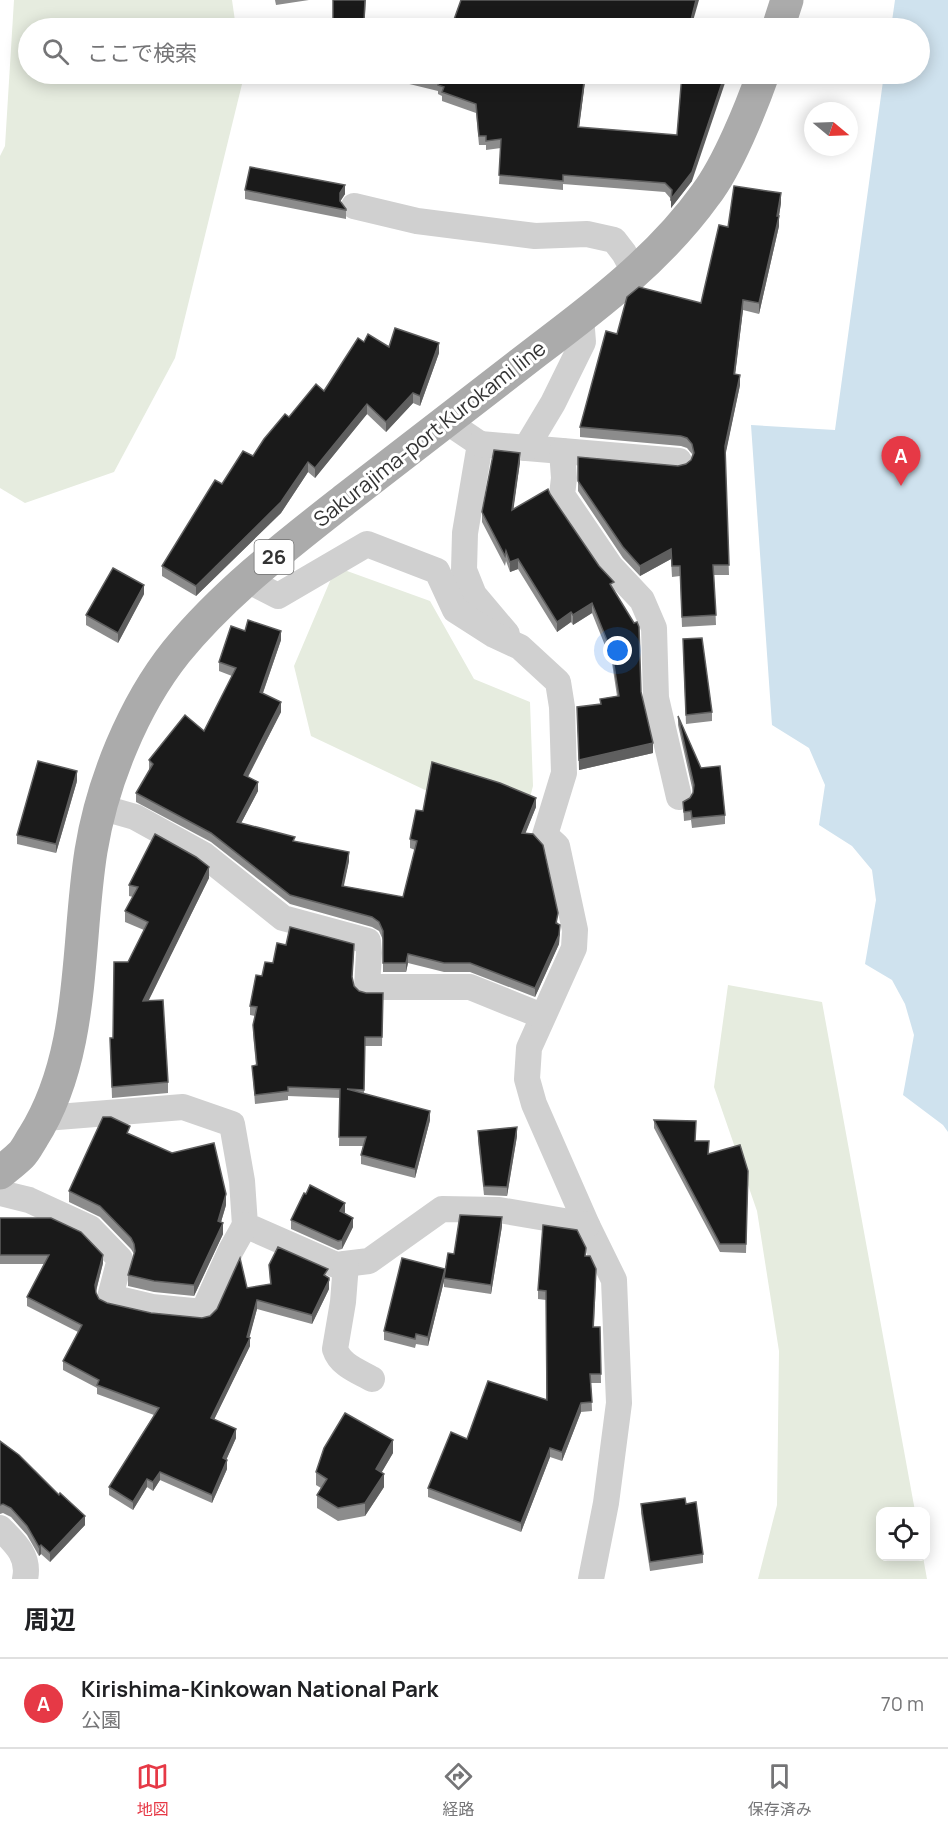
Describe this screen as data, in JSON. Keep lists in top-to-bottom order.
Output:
{
  "streets": {
    "main road": ["Sakurajima-port Kurokami line", "26"]
  },
  "north": "right",
  "page": {
    "search": "ここで検索",
    "pins": "A",
    "heading": "周辺",
    "list": [
      {
        "mark": "A",
        "name": "Kirishima-Kinkowan National Park",
        "note": "公園",
        "value": "70 m"
      }
    ],
    "nav": ["地図", "経路", "保存済み"]
  }
}
